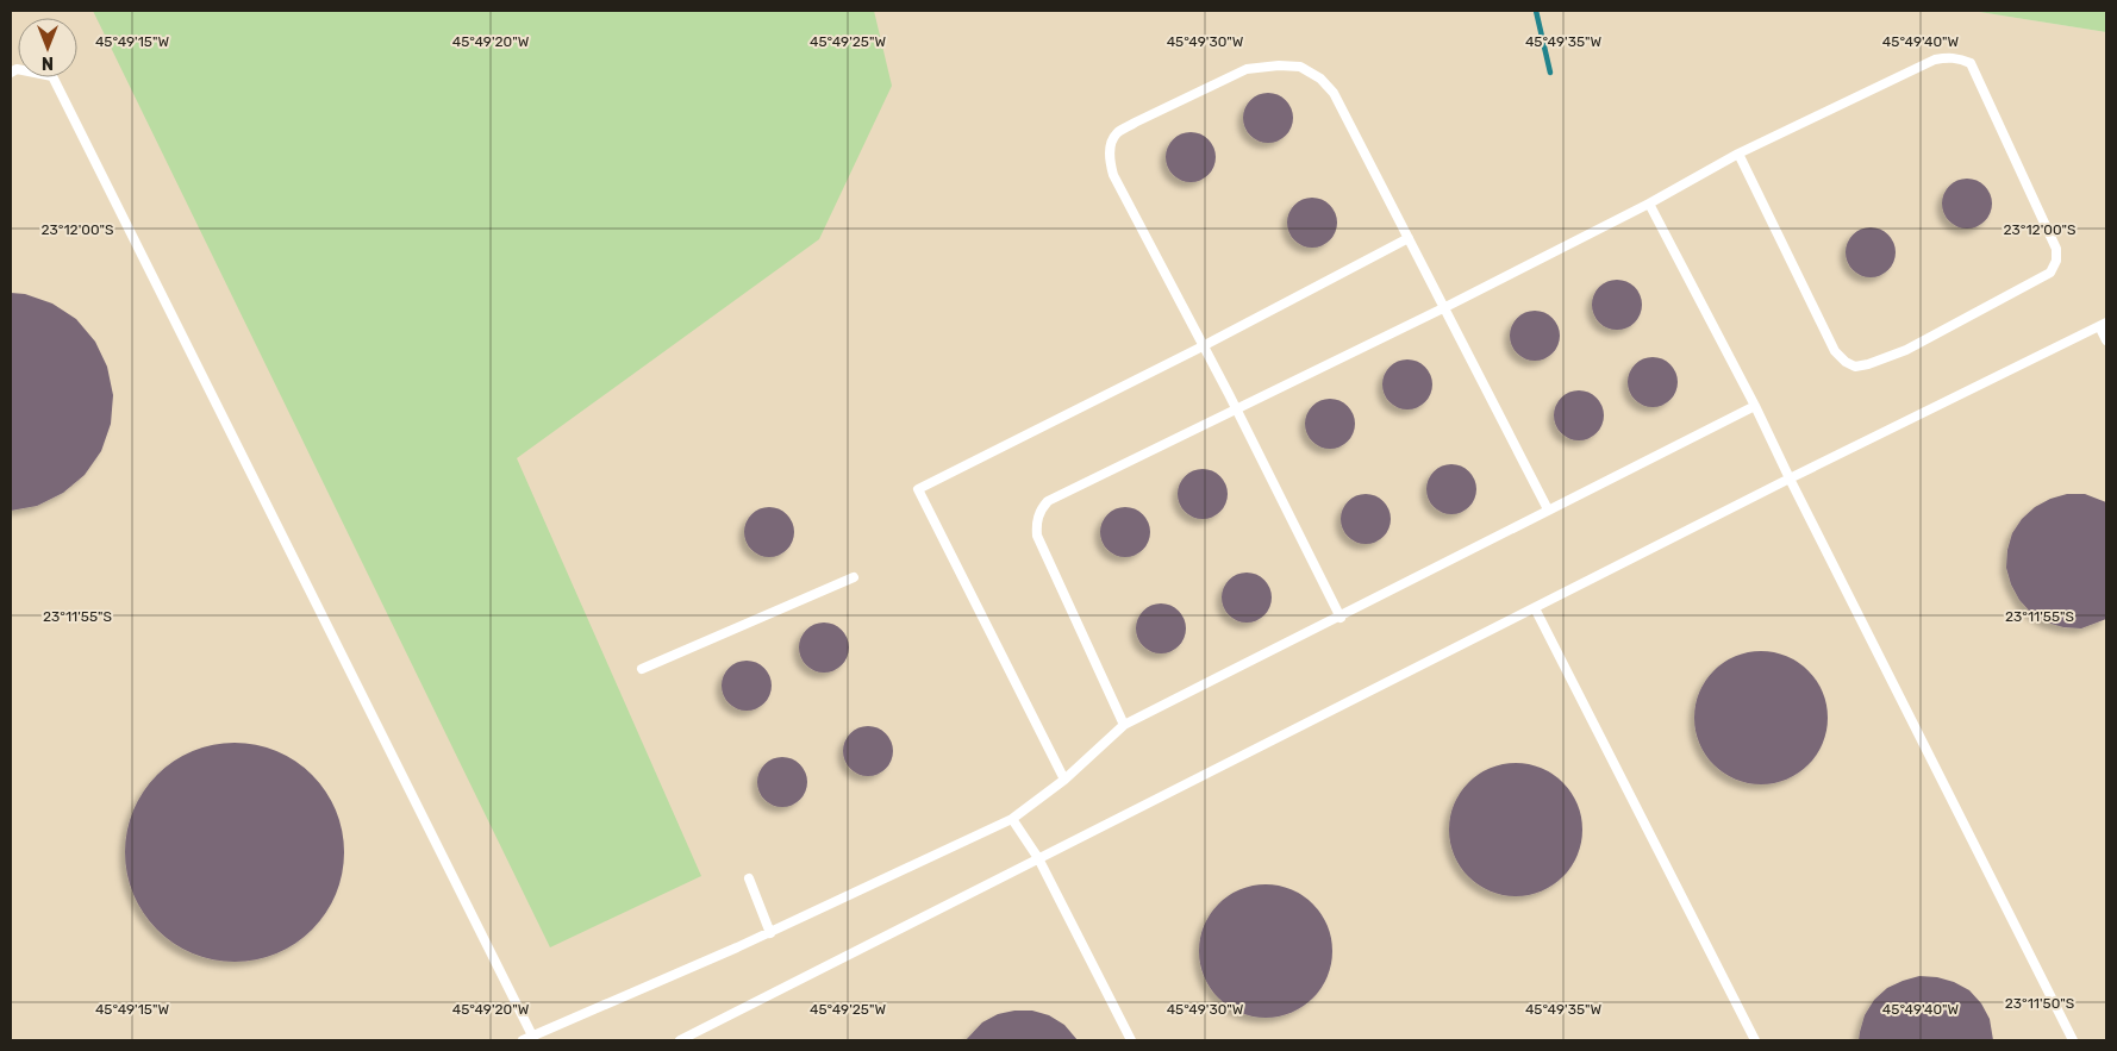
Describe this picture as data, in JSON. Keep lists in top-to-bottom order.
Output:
{
  "north": "bottom",
  "coordinates": [
    "45°49'15\"W",
    "45°49'20\"W",
    "45°49'25\"W",
    "45°49'30\"W",
    "45°49'35\"W",
    "45°49'40\"W",
    "23°12'00\"S",
    "23°11'55\"S",
    "23°11'50\"S"
  ]
}
